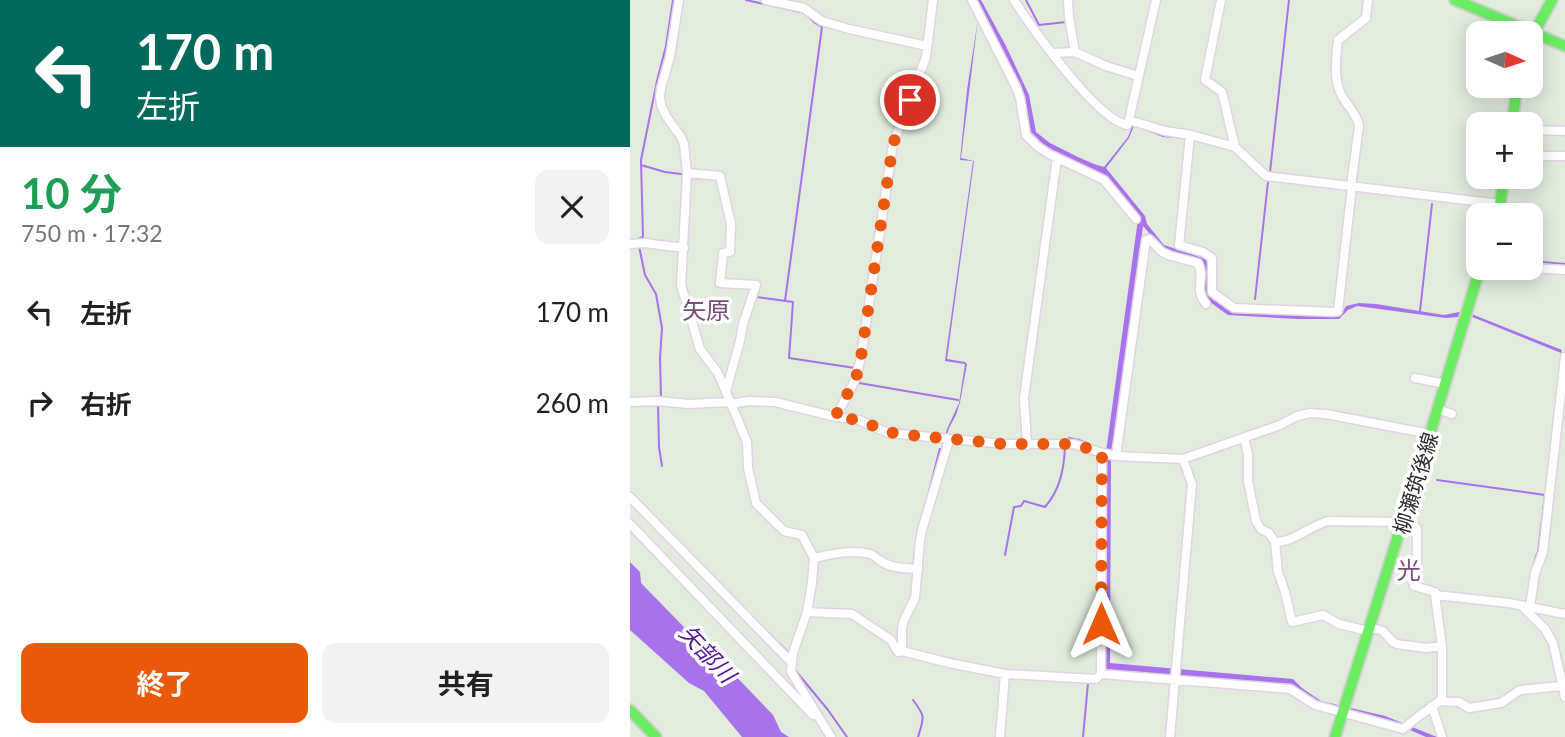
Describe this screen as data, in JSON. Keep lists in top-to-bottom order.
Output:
{
  "streets": {
    "main road": ["柳瀬筑後線"]
  },
  "districts": ["矢原", "光"],
  "water": ["矢部川"],
  "north": "right",
  "page": {
    "turn": ["170 m", "左折"],
    "map_buttons": ["+", "−"],
    "heading": ["10 分", "750 m · 17:32"],
    "list": [
      {
        "name": "左折",
        "value": "170 m"
      },
      {
        "name": "右折",
        "value": "260 m"
      }
    ],
    "buttons": ["終了", "共有"]
  }
}
